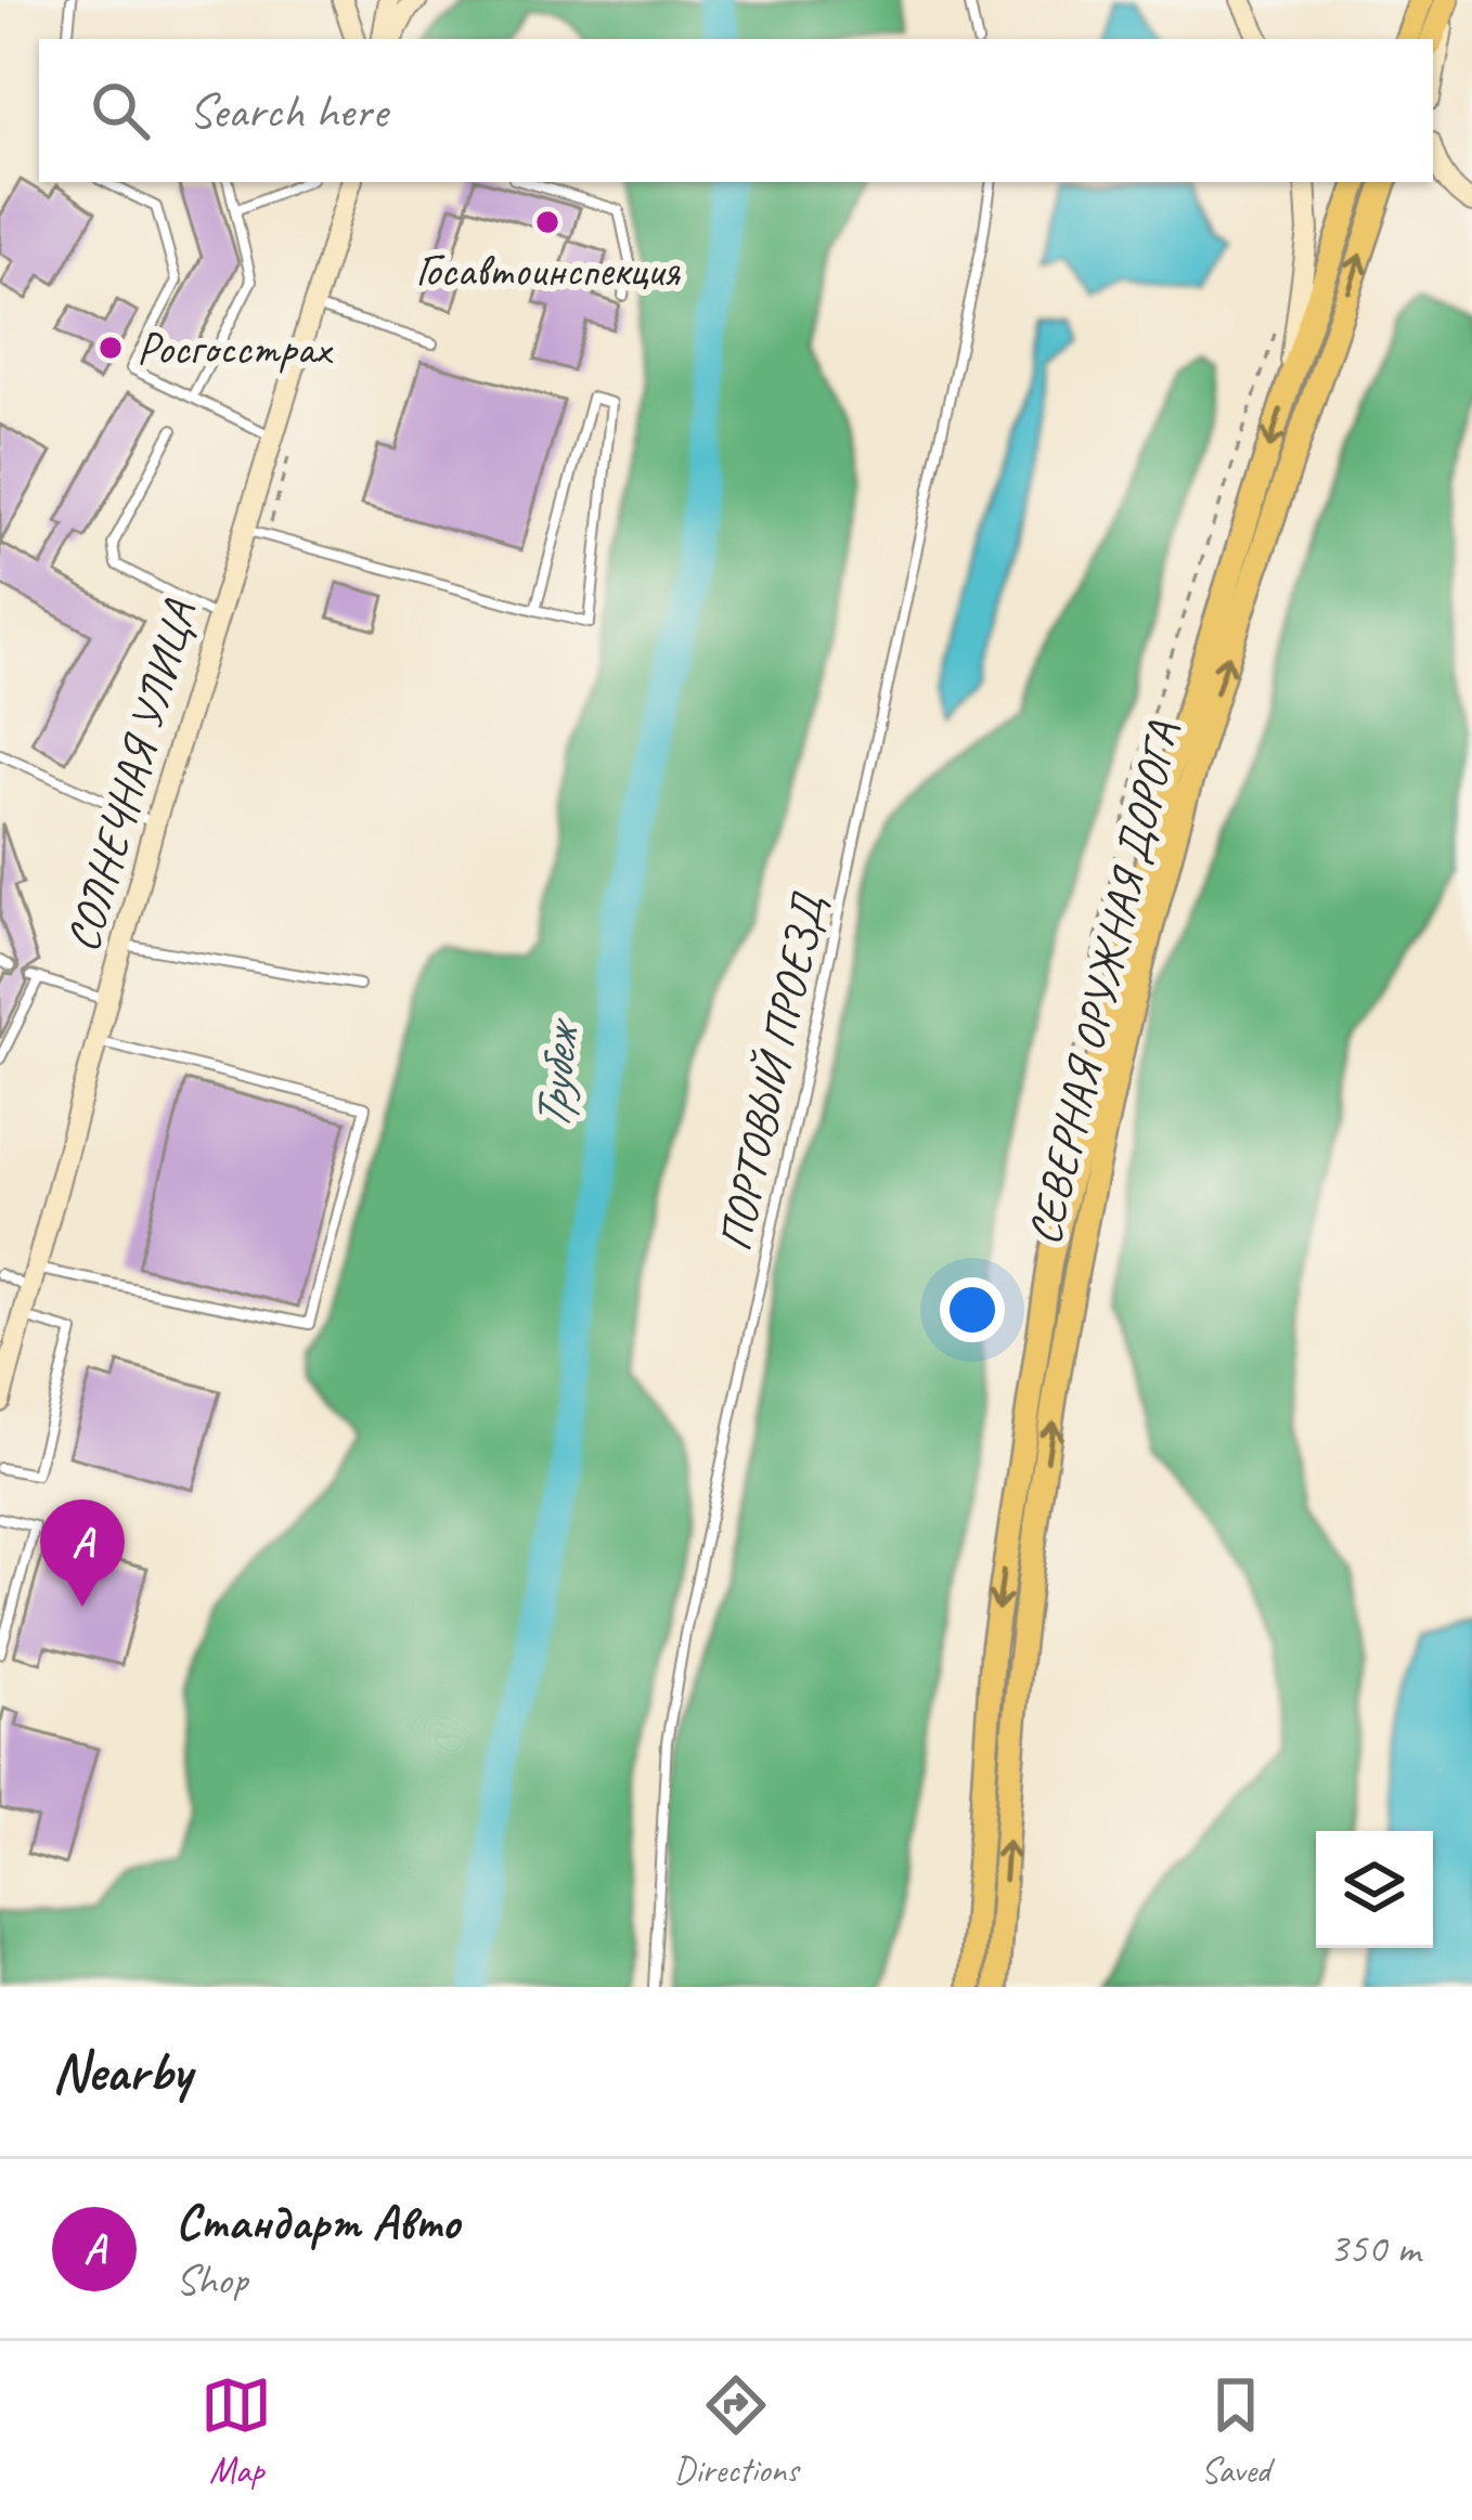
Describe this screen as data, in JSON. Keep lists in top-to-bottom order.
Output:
{
  "streets": {
    "main road": ["СОЛНЕЧНАЯ УЛИЦА", "СЕВЕРНАЯ ОРУЖНАЯ ДОРОГА"],
    "lane": ["ПОРТОВЫЙ ПРОЕЗД"]
  },
  "water": ["Трубеж"],
  "places": ["Госавтоинспекция", "Росгосстрах"],
  "page": {
    "search": "Search here",
    "pins": "A",
    "heading": "Nearby",
    "list": [
      {
        "mark": "A",
        "name": "Стандарт Авто",
        "note": "Shop",
        "value": "350 m"
      }
    ],
    "nav": ["Map", "Directions", "Saved"]
  }
}
